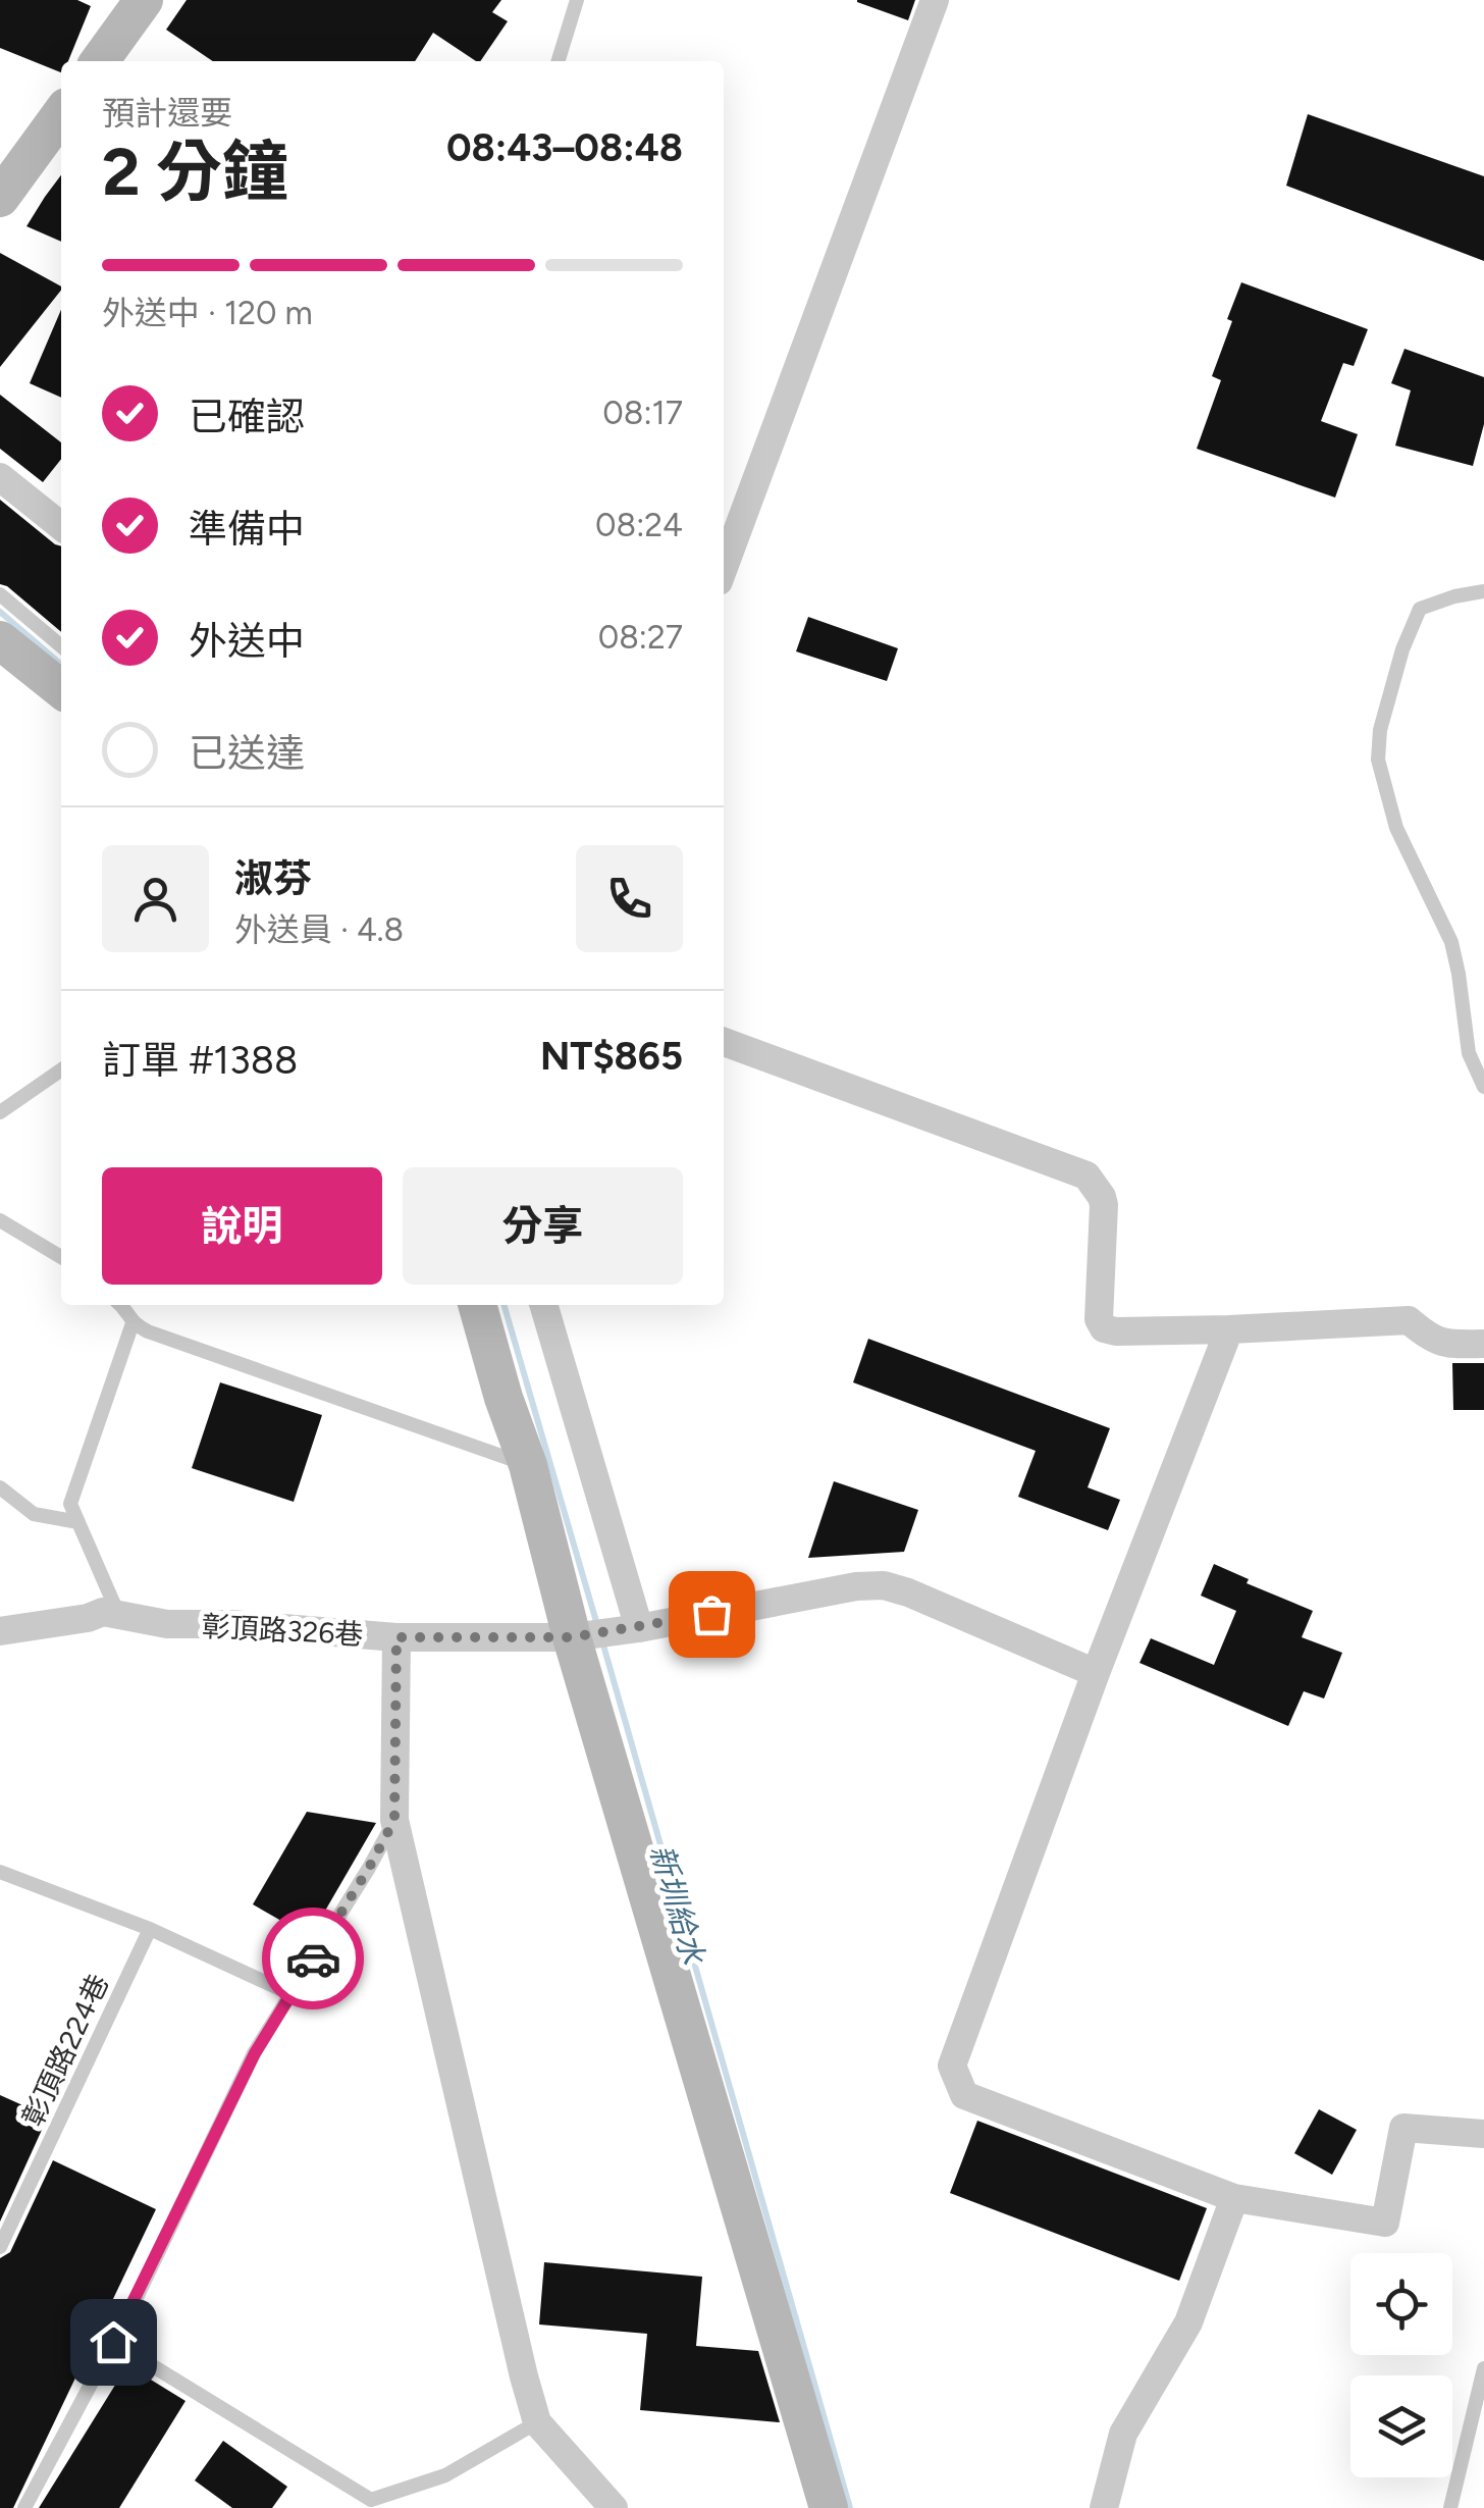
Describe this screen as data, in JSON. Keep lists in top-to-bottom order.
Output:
{
  "streets": {
    "street": ["彰頂路326巷"],
    "lane": ["彰頂路224巷"]
  },
  "water": ["新圳給水"],
  "page": {
    "heading": ["2 分鐘", "預計還要", "08:43–08:48"],
    "panel": [
      "淑芬",
      "外送員 · 4.8",
      "訂單 #1388",
      "NT$865"
    ],
    "bar": "外送中 · 120 m",
    "list": [
      ["已確認", "08:17"],
      ["準備中", "08:24"],
      ["外送中", "08:27"],
      "已送達"
    ],
    "buttons": ["說明", "分享"]
  }
}
